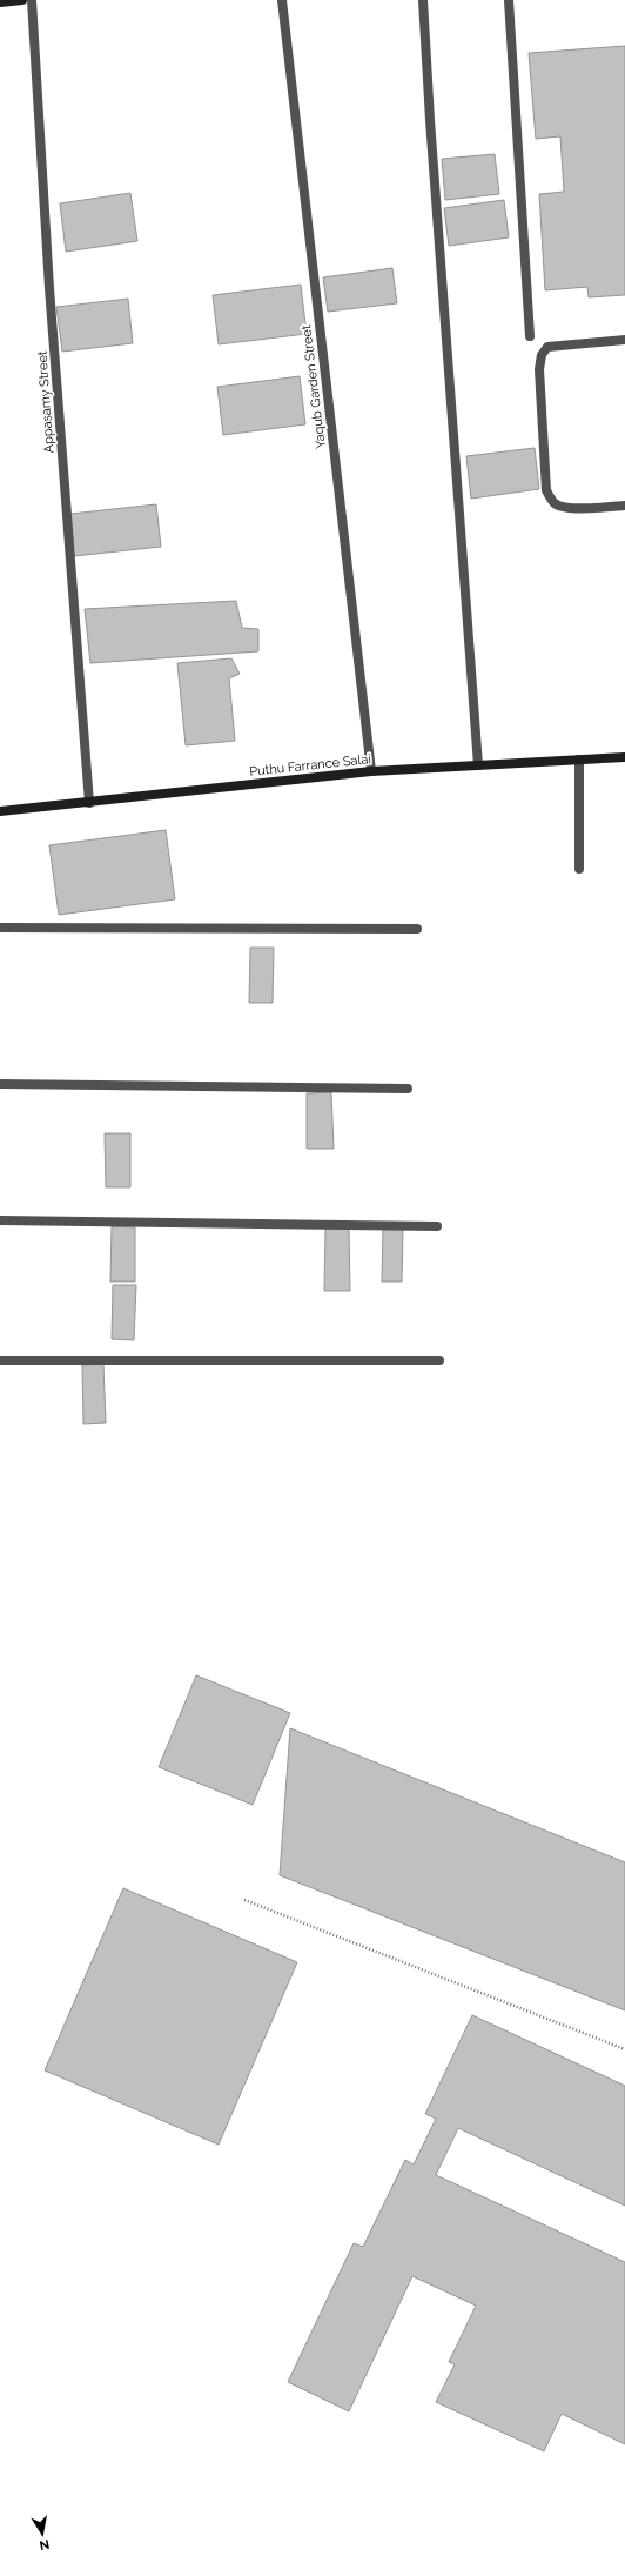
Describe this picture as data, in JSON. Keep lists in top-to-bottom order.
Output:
{
  "streets": {
    "street": ["Yaqub Garden Street", "Appasamy Street", "Puthu Farrance Salai"]
  },
  "crossings": [
    ["Yaqub Garden Street", "Puthu Farrance Salai"],
    ["Appasamy Street", "Puthu Farrance Salai"]
  ],
  "north": "bottom"
}
